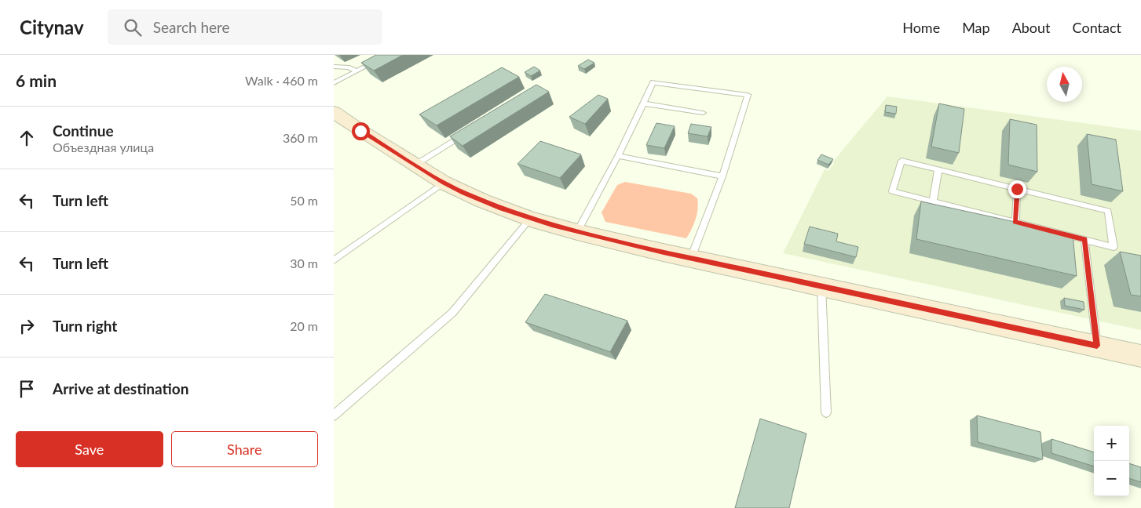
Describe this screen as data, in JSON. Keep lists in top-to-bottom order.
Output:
{
  "north": "top",
  "page": {
    "header": "Citynav",
    "search": "Search here",
    "nav": [
      "Home",
      "Map",
      "About",
      "Contact"
    ],
    "heading": ["6 min", "Walk · 460 m"],
    "list": [
      ["Continue", "Объездная улица", "360 m"],
      ["Turn left", "50 m"],
      ["Turn left", "30 m"],
      ["Turn right", "20 m"],
      "Arrive at destination"
    ],
    "buttons": ["Save", "Share"],
    "map_buttons": ["+", "−"]
  }
}
